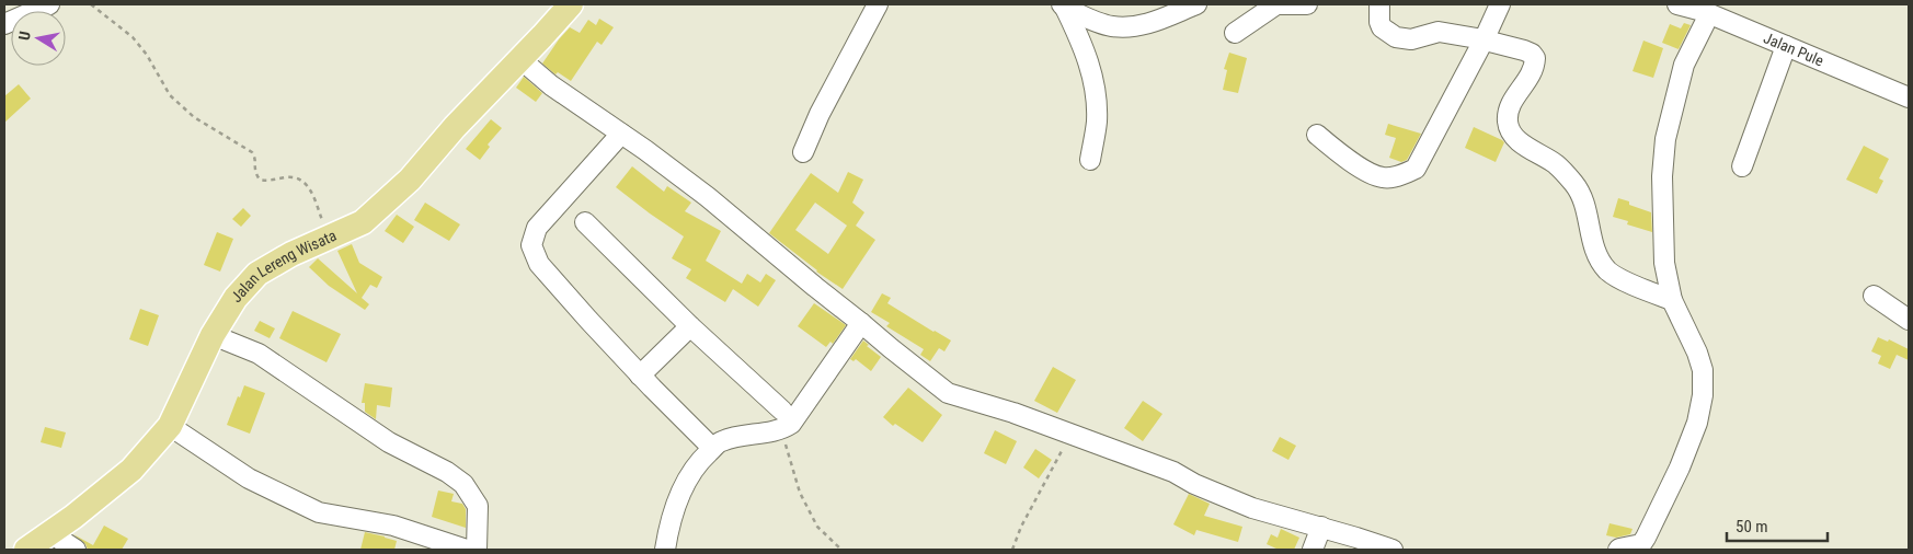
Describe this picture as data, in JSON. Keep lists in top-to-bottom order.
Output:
{
  "streets": {
    "main road": ["Jalan Lereng Wisata"],
    "street": ["Jalan Pule"]
  },
  "scale_bar": "50 m",
  "north": "left"
}
